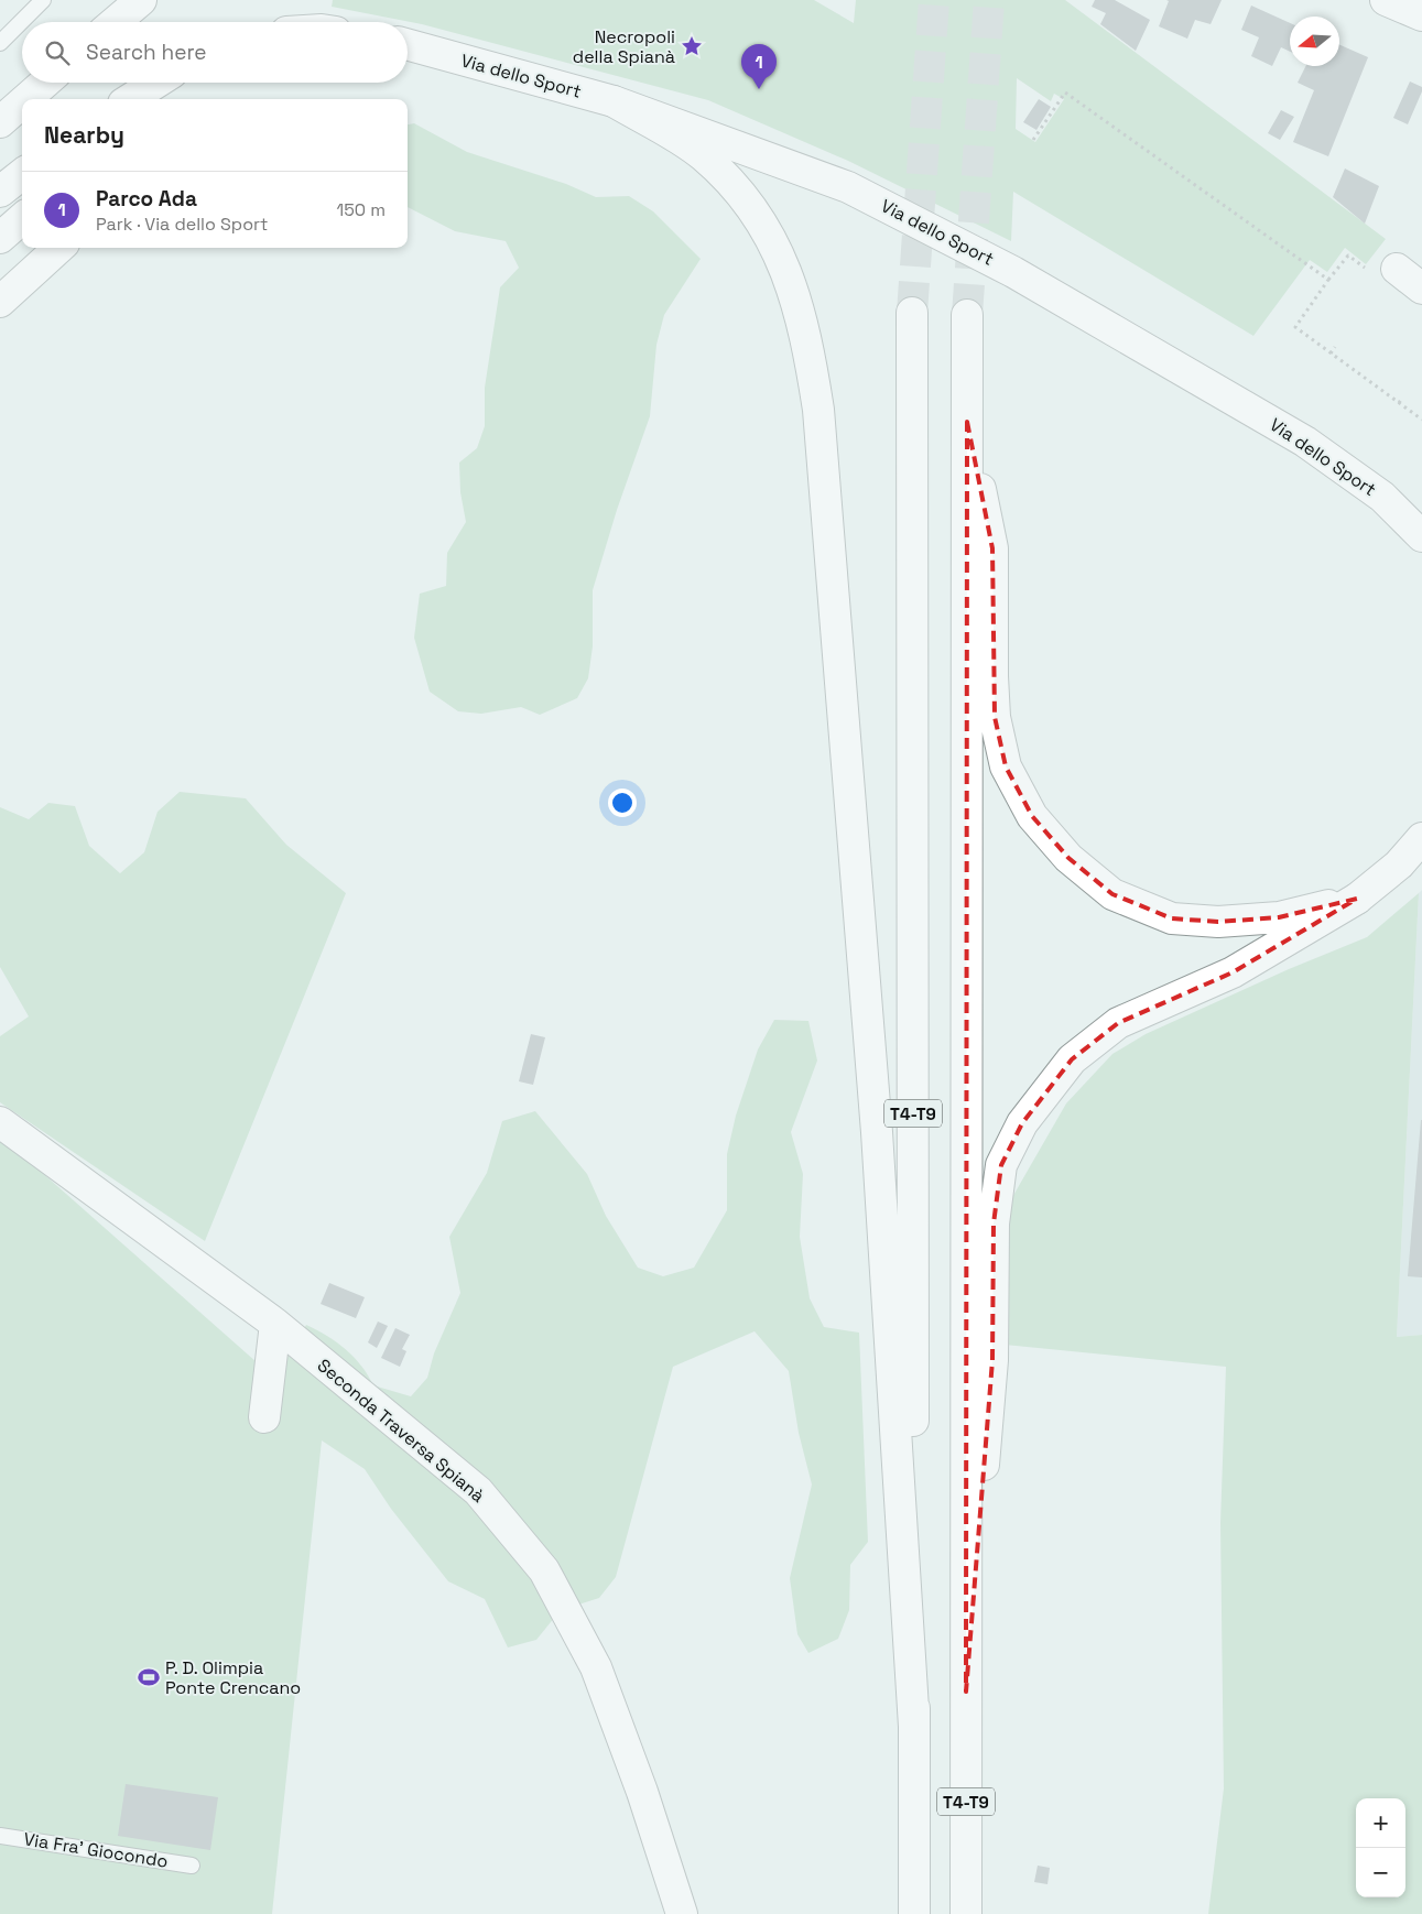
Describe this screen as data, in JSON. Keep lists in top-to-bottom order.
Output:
{
  "streets": {
    "main road": ["Via dello Sport", "T4-T9", "Seconda Traversa Spianà"],
    "lane": ["Via Fra' Giocondo"]
  },
  "places": {
    "place": ["Necropoli della Spianà"],
    "sports": ["P. D. Olimpia Ponte Crencano"]
  },
  "north": "left",
  "page": {
    "search": "Search here",
    "pins": "1",
    "heading": "Nearby",
    "list": [
      {
        "mark": "1",
        "name": "Parco Ada",
        "note": "Park · Via dello Sport",
        "value": "150 m"
      }
    ],
    "map_buttons": ["+", "−"]
  }
}
